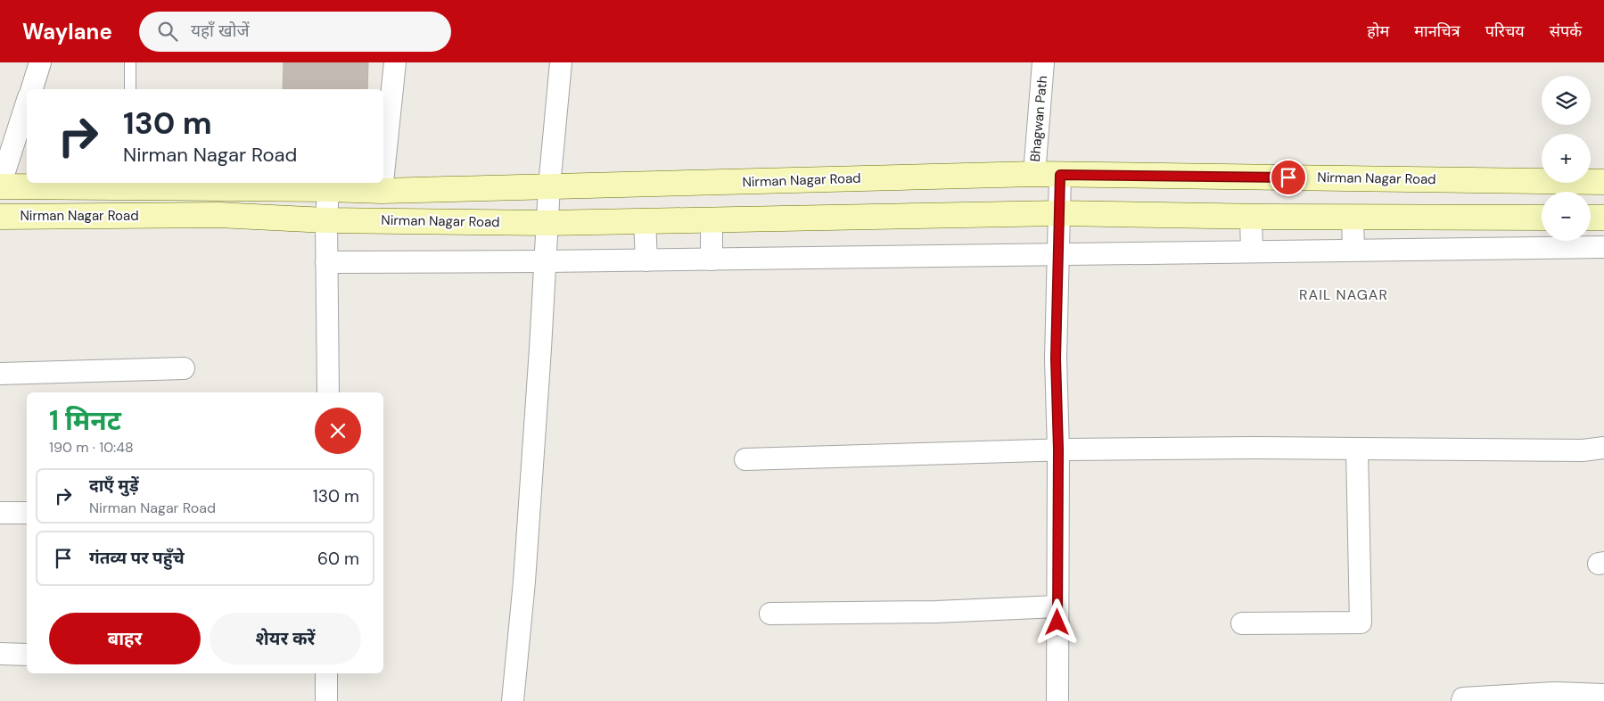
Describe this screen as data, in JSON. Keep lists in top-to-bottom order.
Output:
{
  "streets": {
    "street": ["Bhagwan Path", "Nirman Nagar Road"]
  },
  "crossings": [
    ["Bhagwan Path", "Nirman Nagar Road"]
  ],
  "districts": ["RAIL NAGAR"],
  "page": {
    "header": "Waylane",
    "search": "यहाँ खोजें",
    "nav": [
      "होम",
      "मानचित्र",
      "परिचय",
      "संपर्क"
    ],
    "map_buttons": ["+", "−"],
    "turn": ["130 m", "Nirman Nagar Road"],
    "heading": ["1 मिनट", "190 m · 10:48"],
    "list": [
      {
        "name": "दाएँ मुड़ें",
        "note": "Nirman Nagar Road",
        "value": "130 m"
      },
      {
        "name": "गंतव्य पर पहुँचे",
        "value": "60 m"
      }
    ],
    "buttons": ["बाहर", "शेयर करें"]
  }
}
